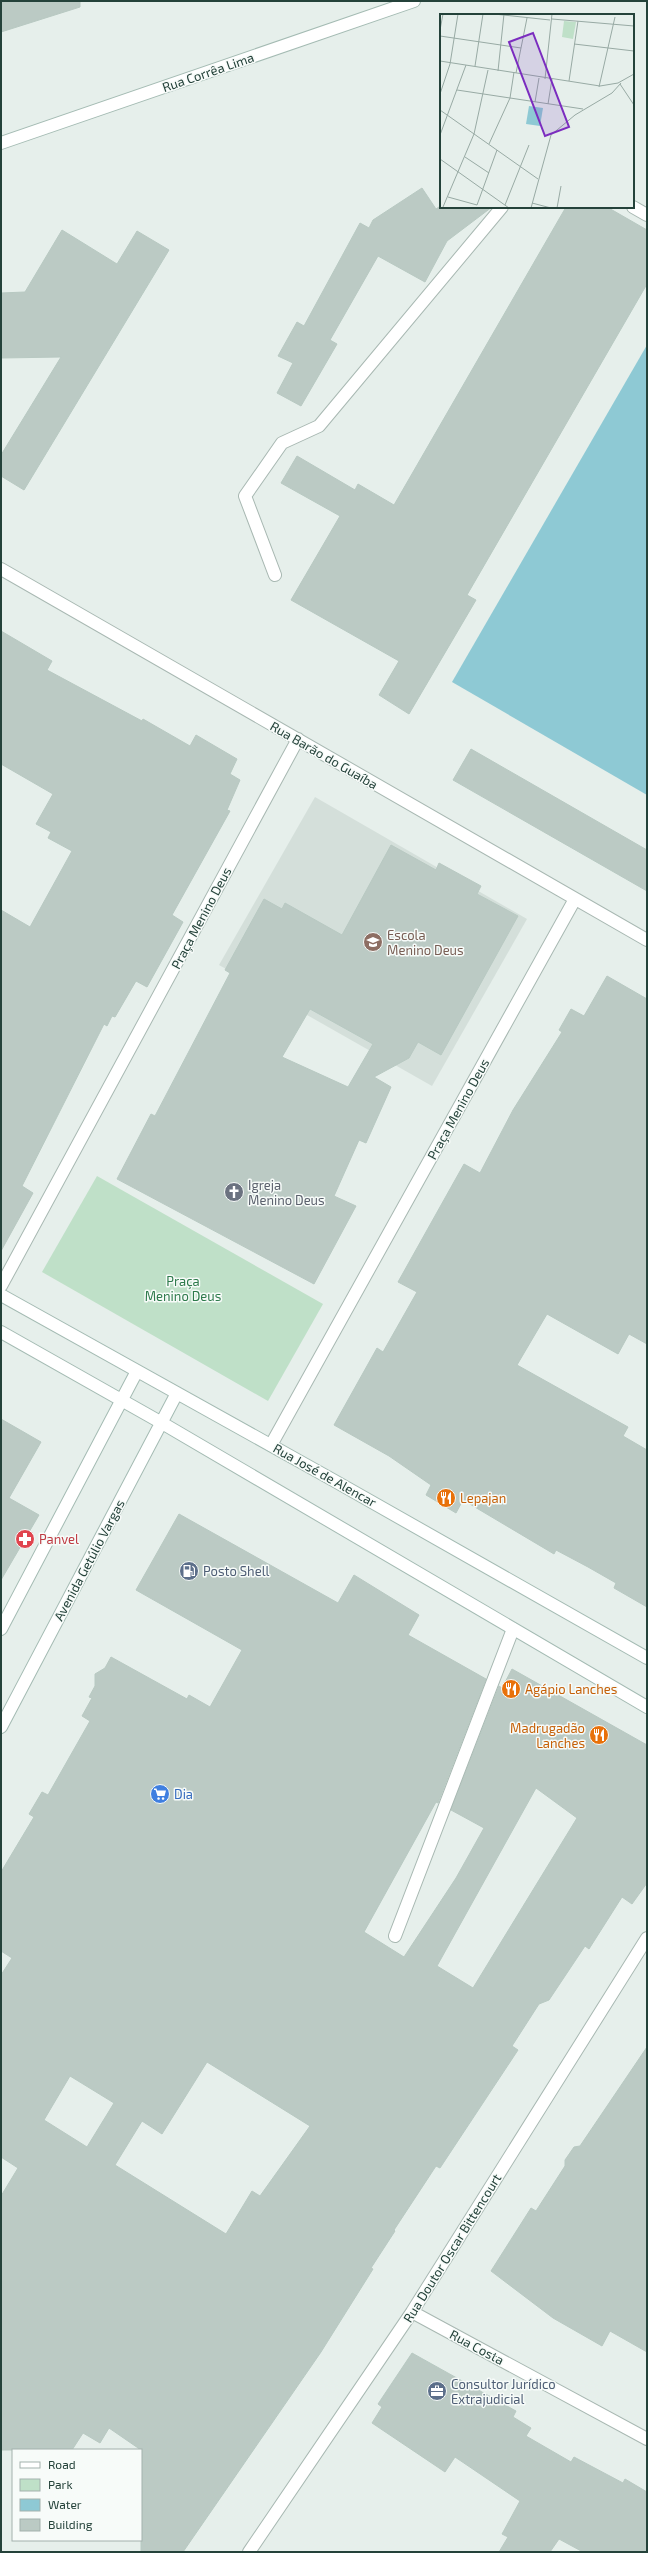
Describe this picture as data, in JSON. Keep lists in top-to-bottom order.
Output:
{
  "streets": {
    "street": [
      "Rua Corrêa Lima",
      "Rua Barão do Guaíba",
      "Praça Menino Deus",
      "Rua José de Alencar",
      "Avenida Getúlio Vargas",
      "Rua Doutor Oscar Bittencourt",
      "Rua Costa"
    ]
  },
  "crossings": [
    ["Rua Barão do Guaíba", "Praça Menino Deus"],
    ["Praça Menino Deus", "Rua José de Alencar"],
    ["Rua José de Alencar", "Avenida Getúlio Vargas"],
    ["Rua Doutor Oscar Bittencourt", "Rua Costa"]
  ],
  "parks": ["Praça Menino Deus"],
  "places": {
    "school or university": ["Escola Menino Deus"],
    "church": ["Igreja Menino Deus"],
    "restaurant": ["Lepajan", "Agápio Lanches", "Madrugadão Lanches"],
    "pharmacy": ["Panvel"],
    "fuel station": ["Posto Shell"],
    "supermarket": ["Dia"],
    "office": ["Consultor Jurídico Extrajudicial"]
  },
  "legend": [
    "Road",
    "Park",
    "Water",
    "Building"
  ]
}
